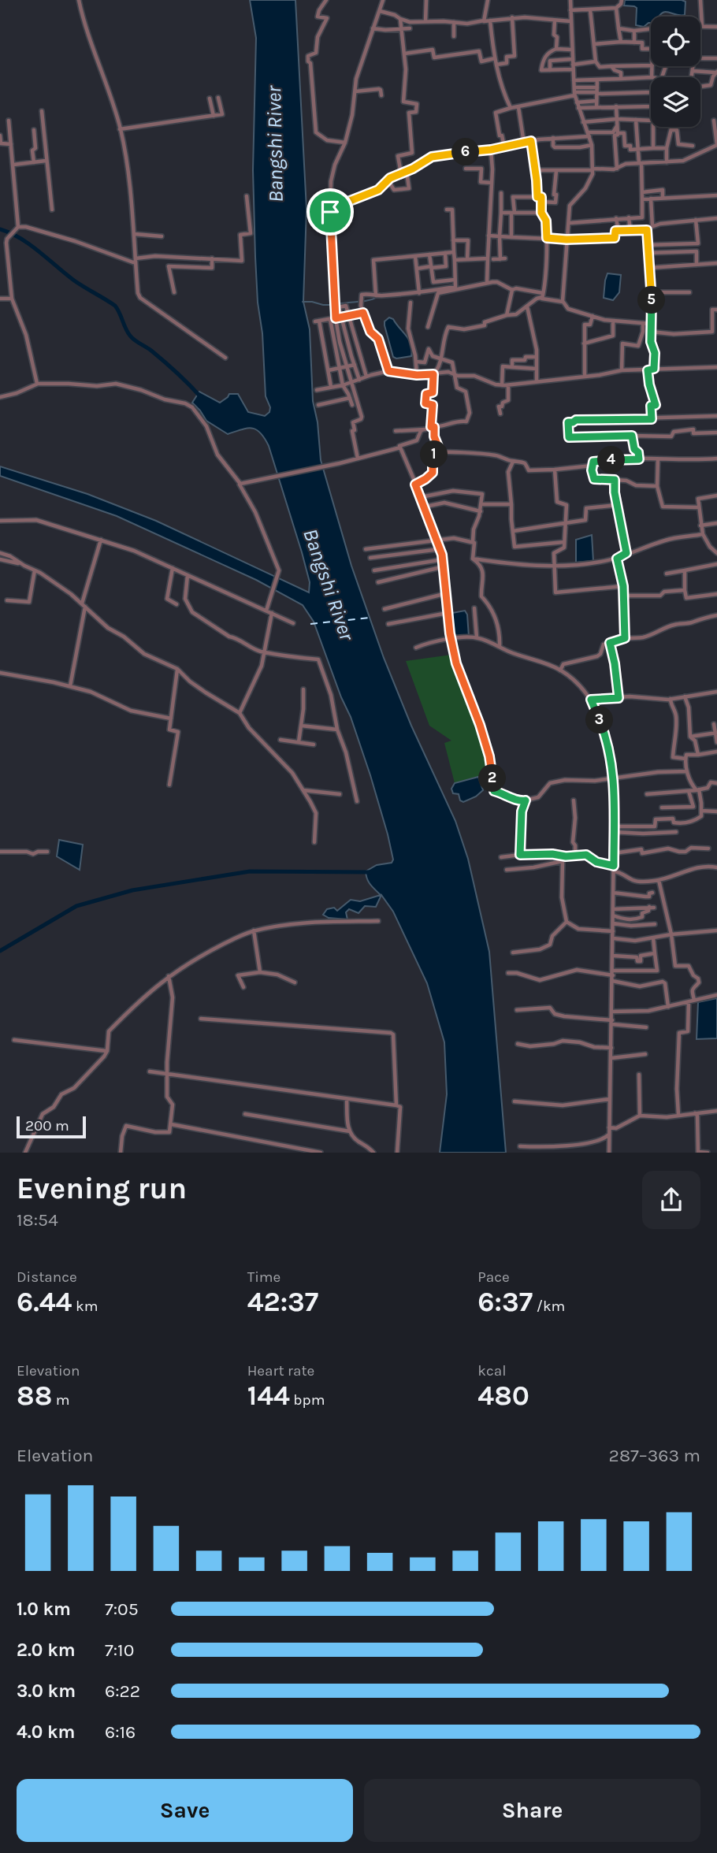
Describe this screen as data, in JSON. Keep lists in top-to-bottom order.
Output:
{
  "water": ["Bangshi River"],
  "scale_bar": "200 m",
  "page": {
    "pins": [
      "6",
      "5",
      "1",
      "4",
      "3",
      "2"
    ],
    "scale": "200 m",
    "heading": ["Evening run", "18:54"],
    "stats": [
      ["Distance", "6.44 km"],
      ["Time", "42:37"],
      ["Pace", "6:37 /km"],
      ["Elevation", "88 m"],
      ["Heart rate", "144 bpm"],
      ["kcal", "480"]
    ],
    "chart": ["Elevation", "287–363 m"],
    "list": [
      {
        "name": "1.0 km",
        "note": "7:05"
      },
      {
        "name": "2.0 km",
        "note": "7:10"
      },
      {
        "name": "3.0 km",
        "note": "6:22"
      },
      {
        "name": "4.0 km",
        "note": "6:16"
      }
    ],
    "buttons": ["Save", "Share"]
  }
}
